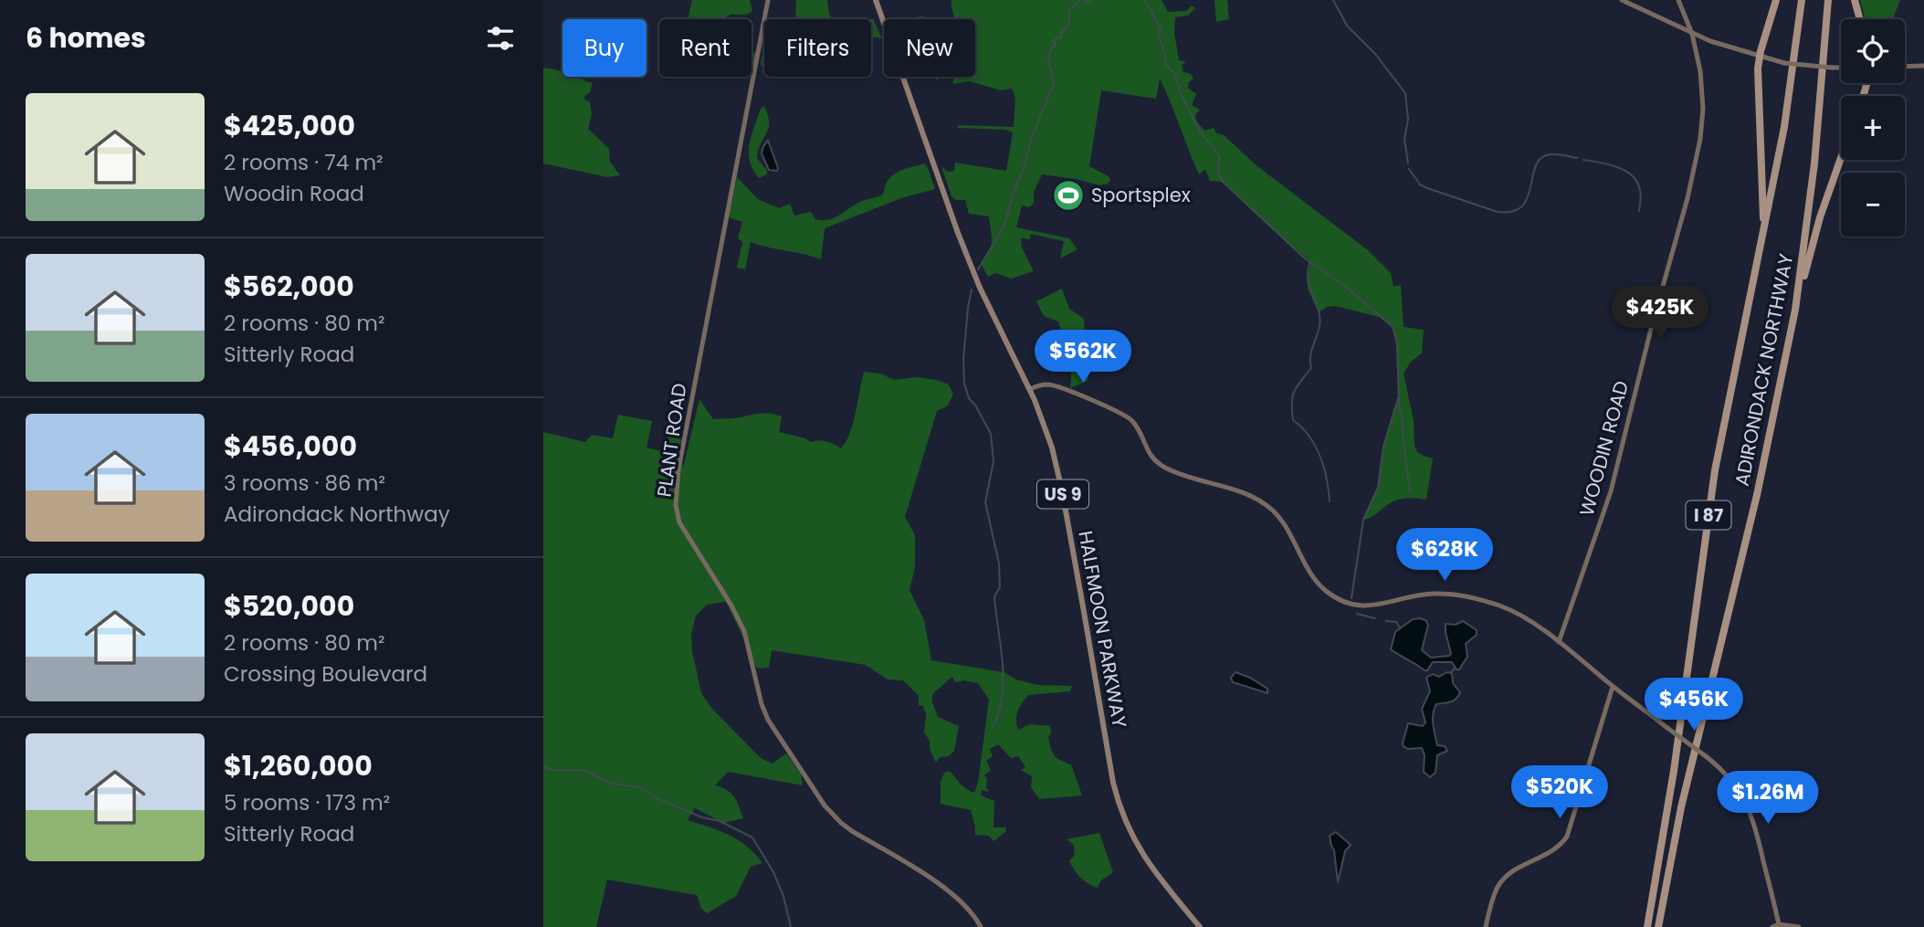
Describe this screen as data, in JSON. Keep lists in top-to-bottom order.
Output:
{
  "streets": {
    "highway": ["ADIRONDACK NORTHWAY", "I 87"],
    "main road": ["US 9", "HALFMOON PARKWAY"],
    "street": ["PLANT ROAD", "WOODIN ROAD"]
  },
  "places": {
    "sports": ["Sportsplex"]
  },
  "page": {
    "heading": "6 homes",
    "map_buttons": ["+", "−"],
    "chip": [
      "Buy",
      "Rent",
      "Filters",
      "New"
    ],
    "list": [
      {
        "name": "$425,000",
        "note": "2 rooms · 74 m² · Woodin Road"
      },
      {
        "name": "$562,000",
        "note": "2 rooms · 80 m² · Sitterly Road"
      },
      {
        "name": "$456,000",
        "note": "3 rooms · 86 m² · Adirondack Northway"
      },
      {
        "name": "$520,000",
        "note": "2 rooms · 80 m² · Crossing Boulevard"
      },
      {
        "name": "$1,260,000",
        "note": "5 rooms · 173 m² · Sitterly Road"
      }
    ],
    "price": [
      "$425K",
      "$562K",
      "$628K",
      "$456K",
      "$520K",
      "$1.26M"
    ]
  }
}
